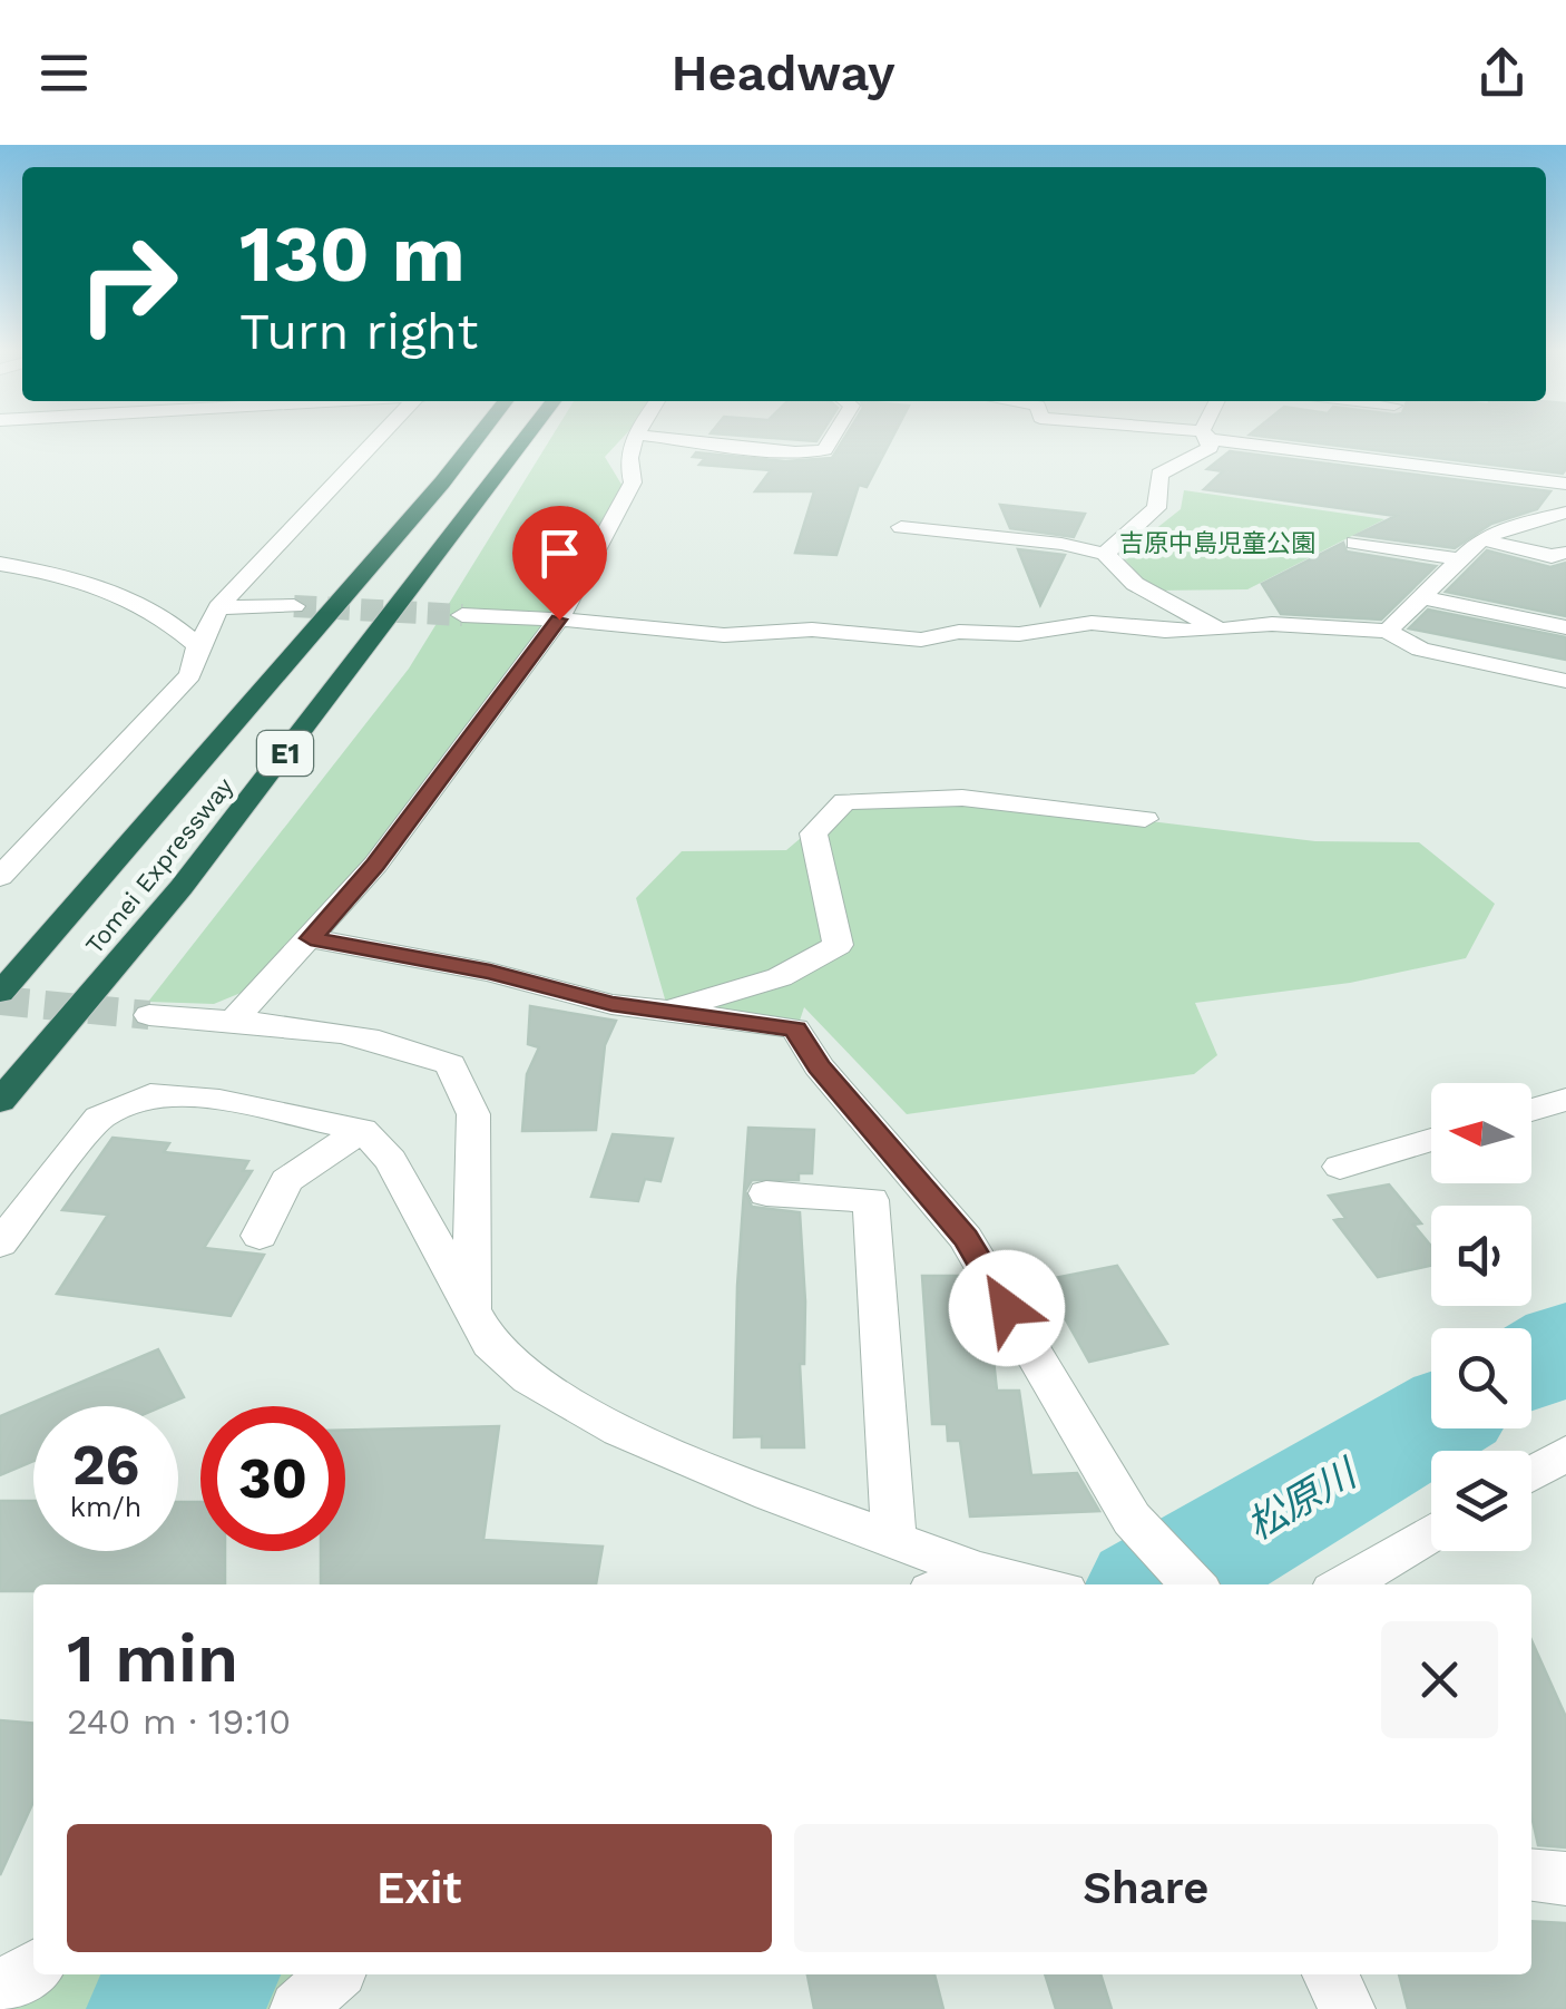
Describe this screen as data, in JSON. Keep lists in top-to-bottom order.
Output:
{
  "streets": {
    "highway": ["E1", "Tomei Expressway"]
  },
  "water": ["松原川"],
  "parks": ["吉原中島児童公園"],
  "north": "left",
  "page": {
    "header": "Headway",
    "turn": ["130 m", "Turn right"],
    "speed": "26 km/h",
    "limit": "30",
    "heading": ["1 min", "240 m · 19:10"],
    "buttons": ["Exit", "Share"]
  }
}
